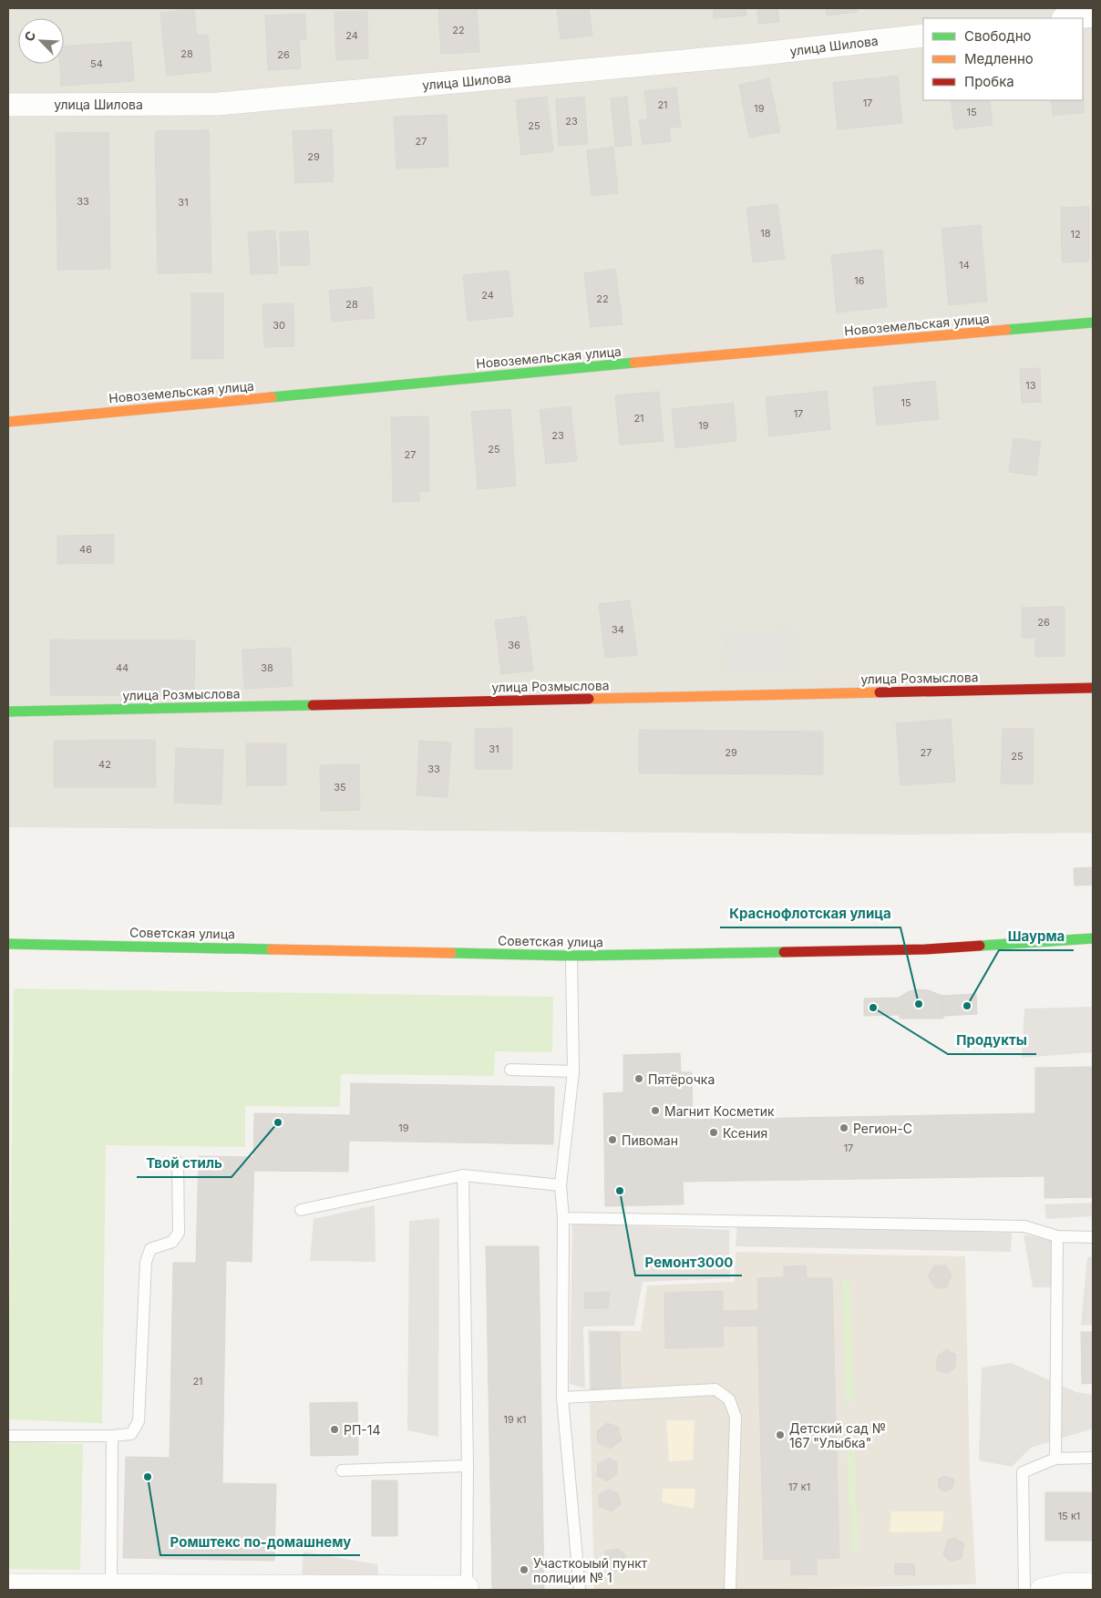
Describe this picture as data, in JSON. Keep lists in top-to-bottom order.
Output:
{
  "streets": {
    "street": [
      "улица Шилова",
      "Новоземельская улица",
      "улица Розмыслова",
      "Советская улица"
    ]
  },
  "places": [
    "Краснофлотская улица",
    "Шаурма",
    "Продукты",
    "Пятёрочка",
    "Магнит Косметик",
    "Твой стиль",
    "Регион-С",
    "Ксения",
    "Пивоман",
    "Ремонт3000",
    "РП-14",
    "Детский сад № 167 \"Улыбка\"",
    "Ромштекс по-домашнему",
    "Участкоыый пункт полиции № 1"
  ],
  "house_numbers": [
    "22",
    "24",
    "28",
    "26",
    "54",
    "17",
    "21",
    "19",
    "15",
    "23",
    "25",
    "27",
    "29",
    "33",
    "31",
    "18",
    "12",
    "14",
    "16",
    "24",
    "22",
    "28",
    "30",
    "13",
    "15",
    "17",
    "21",
    "19",
    "23",
    "25",
    "27",
    "46",
    "26",
    "34",
    "36",
    "44",
    "38",
    "31",
    "29",
    "27",
    "25",
    "42",
    "33",
    "35",
    "19",
    "17",
    "21",
    "19 к1",
    "17 к1",
    "15 к1"
  ],
  "legend": ["Свободно", "Медленно", "Пробка"],
  "north": "top left"
}
